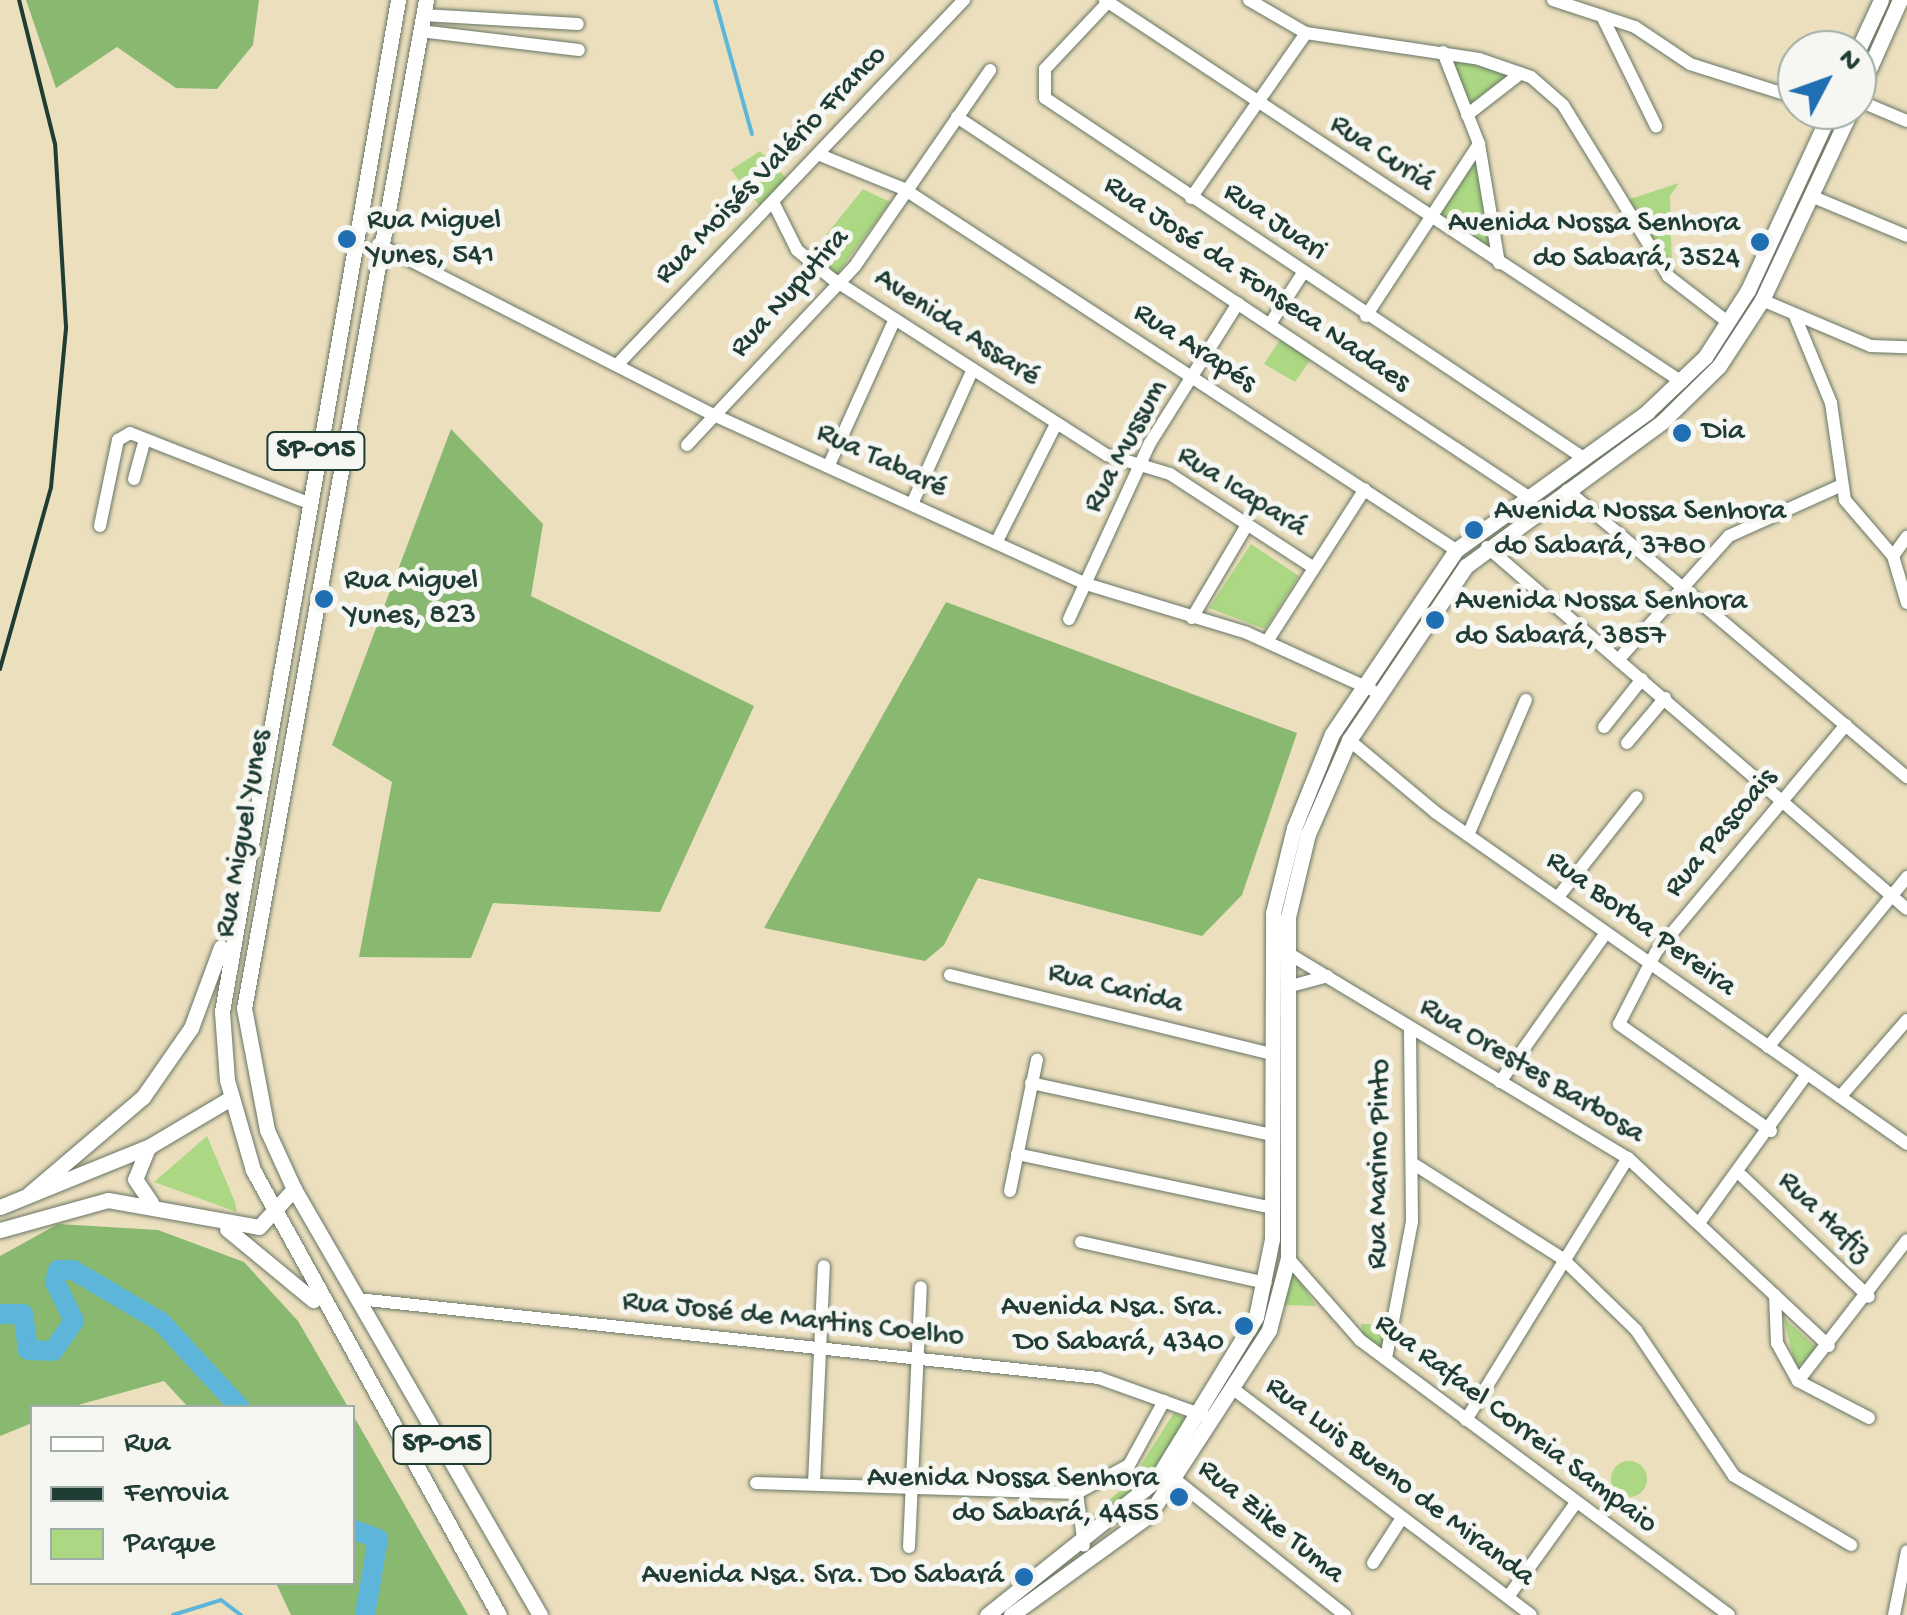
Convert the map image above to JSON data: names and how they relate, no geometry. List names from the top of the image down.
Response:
{
  "streets": {
    "main road": ["SP-015", "Rua Miguel Yunes"],
    "street": [
      "Rua Curiá",
      "Rua Moisés Valério Franco",
      "Rua Juari",
      "Rua José da Fonseca Nadaes",
      "Rua Nuputira",
      "Avenida Assaré",
      "Rua Arapés",
      "Rua Mussum",
      "Rua Tabaré",
      "Rua Icapará",
      "Rua Pascoais",
      "Rua Borba Pereira",
      "Rua Carida",
      "Rua Orestes Barbosa",
      "Rua Marino Pinto",
      "Rua Hafiz",
      "Rua José de Martins Coelho",
      "Rua Rafael Correia Sampaio",
      "Rua Luis Bueno de Miranda",
      "Rua Zike Tuma"
    ]
  },
  "crossings": [
    ["Rua Curiá", "Rua Juari"],
    ["Rua Moisés Valério Franco", "Avenida Assaré"],
    ["Rua Moisés Valério Franco", "Rua Arapés"],
    ["Rua Moisés Valério Franco", "Rua Tabaré"],
    ["Rua José da Fonseca Nadaes", "Rua Nuputira"],
    ["Rua José da Fonseca Nadaes", "Rua Mussum"],
    ["Rua Nuputira", "Avenida Assaré"],
    ["Rua Nuputira", "Rua Arapés"],
    ["Rua Nuputira", "Rua Tabaré"],
    ["Avenida Assaré", "Rua Mussum"],
    ["Avenida Assaré", "Rua Icapará"],
    ["Rua Arapés", "Rua Mussum"],
    ["Rua Mussum", "Rua Tabaré"],
    ["Rua Mussum", "Rua Icapará"],
    ["Rua Tabaré", "Rua Miguel Yunes"],
    ["Rua Miguel Yunes", "Rua José de Martins Coelho"],
    ["Rua Pascoais", "Rua Borba Pereira"],
    ["Rua Orestes Barbosa", "Rua Marino Pinto"],
    ["Rua Marino Pinto", "Rua Rafael Correia Sampaio"]
  ],
  "places": [
    "Rua Miguel Yunes, 541",
    "Avenida Nossa Senhora do Sabará, 3524",
    "Dia",
    "Avenida Nossa Senhora do Sabará, 3780",
    "Rua Miguel Yunes, 823",
    "Avenida Nossa Senhora do Sabará, 3857",
    "Avenida Nsa. Sra. Do Sabará, 4340",
    "Avenida Nossa Senhora do Sabará, 4455",
    "Avenida Nsa. Sra. Do Sabará"
  ],
  "legend": ["Rua", "Ferrovia", "Parque"],
  "north": "top right"
}
